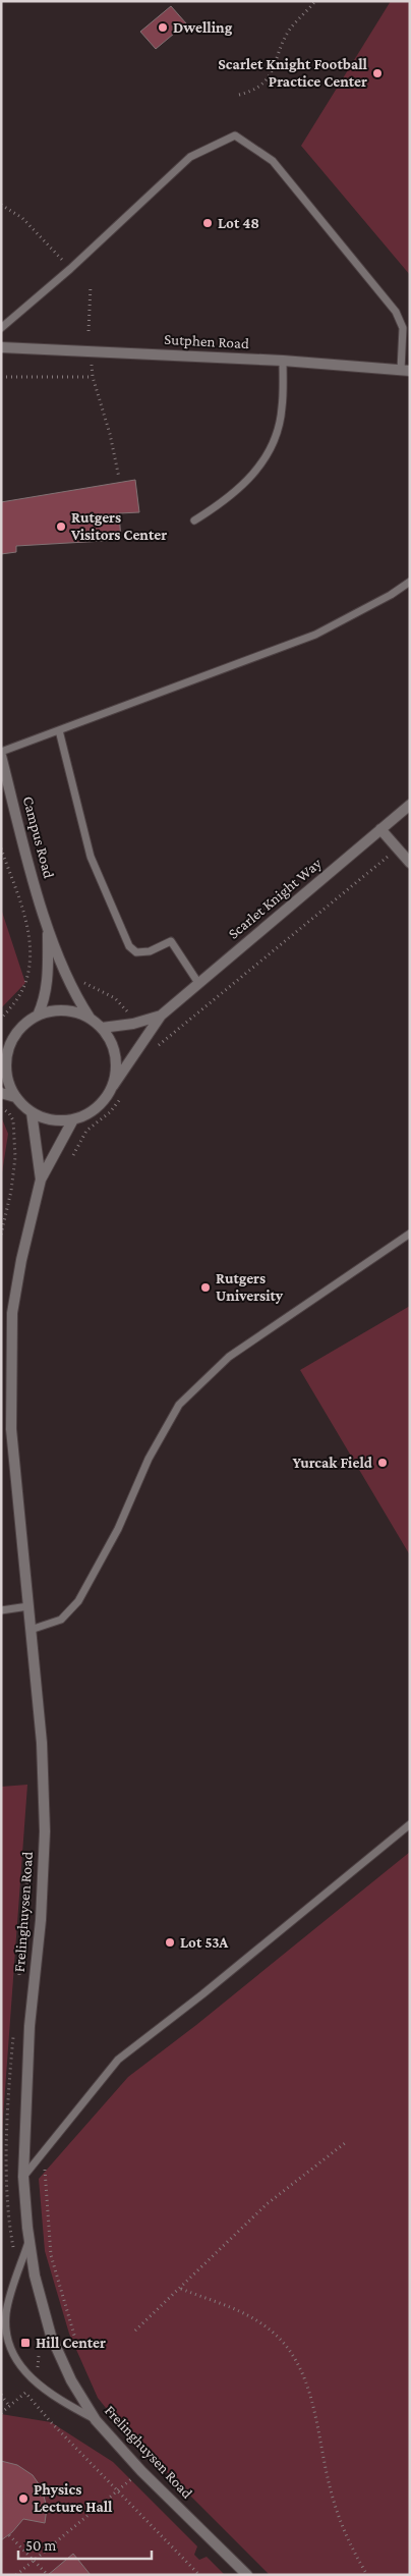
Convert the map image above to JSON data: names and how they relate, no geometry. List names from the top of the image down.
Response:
{
  "streets": {
    "street": [
      "Sutphen Road",
      "Campus Road",
      "Scarlet Knight Way",
      "Frelinghuysen Road"
    ]
  },
  "crossings": [
    ["Campus Road", "Frelinghuysen Road"]
  ],
  "places": {
    "other": [
      "Dwelling",
      "Scarlet Knight Football Practice Center",
      "Lot 48",
      "Rutgers Visitors Center",
      "Rutgers University",
      "Yurcak Field",
      "Lot 53A",
      "Physics Lecture Hall"
    ],
    "transit": ["Hill Center"]
  },
  "scale_bar": "50 m"
}
